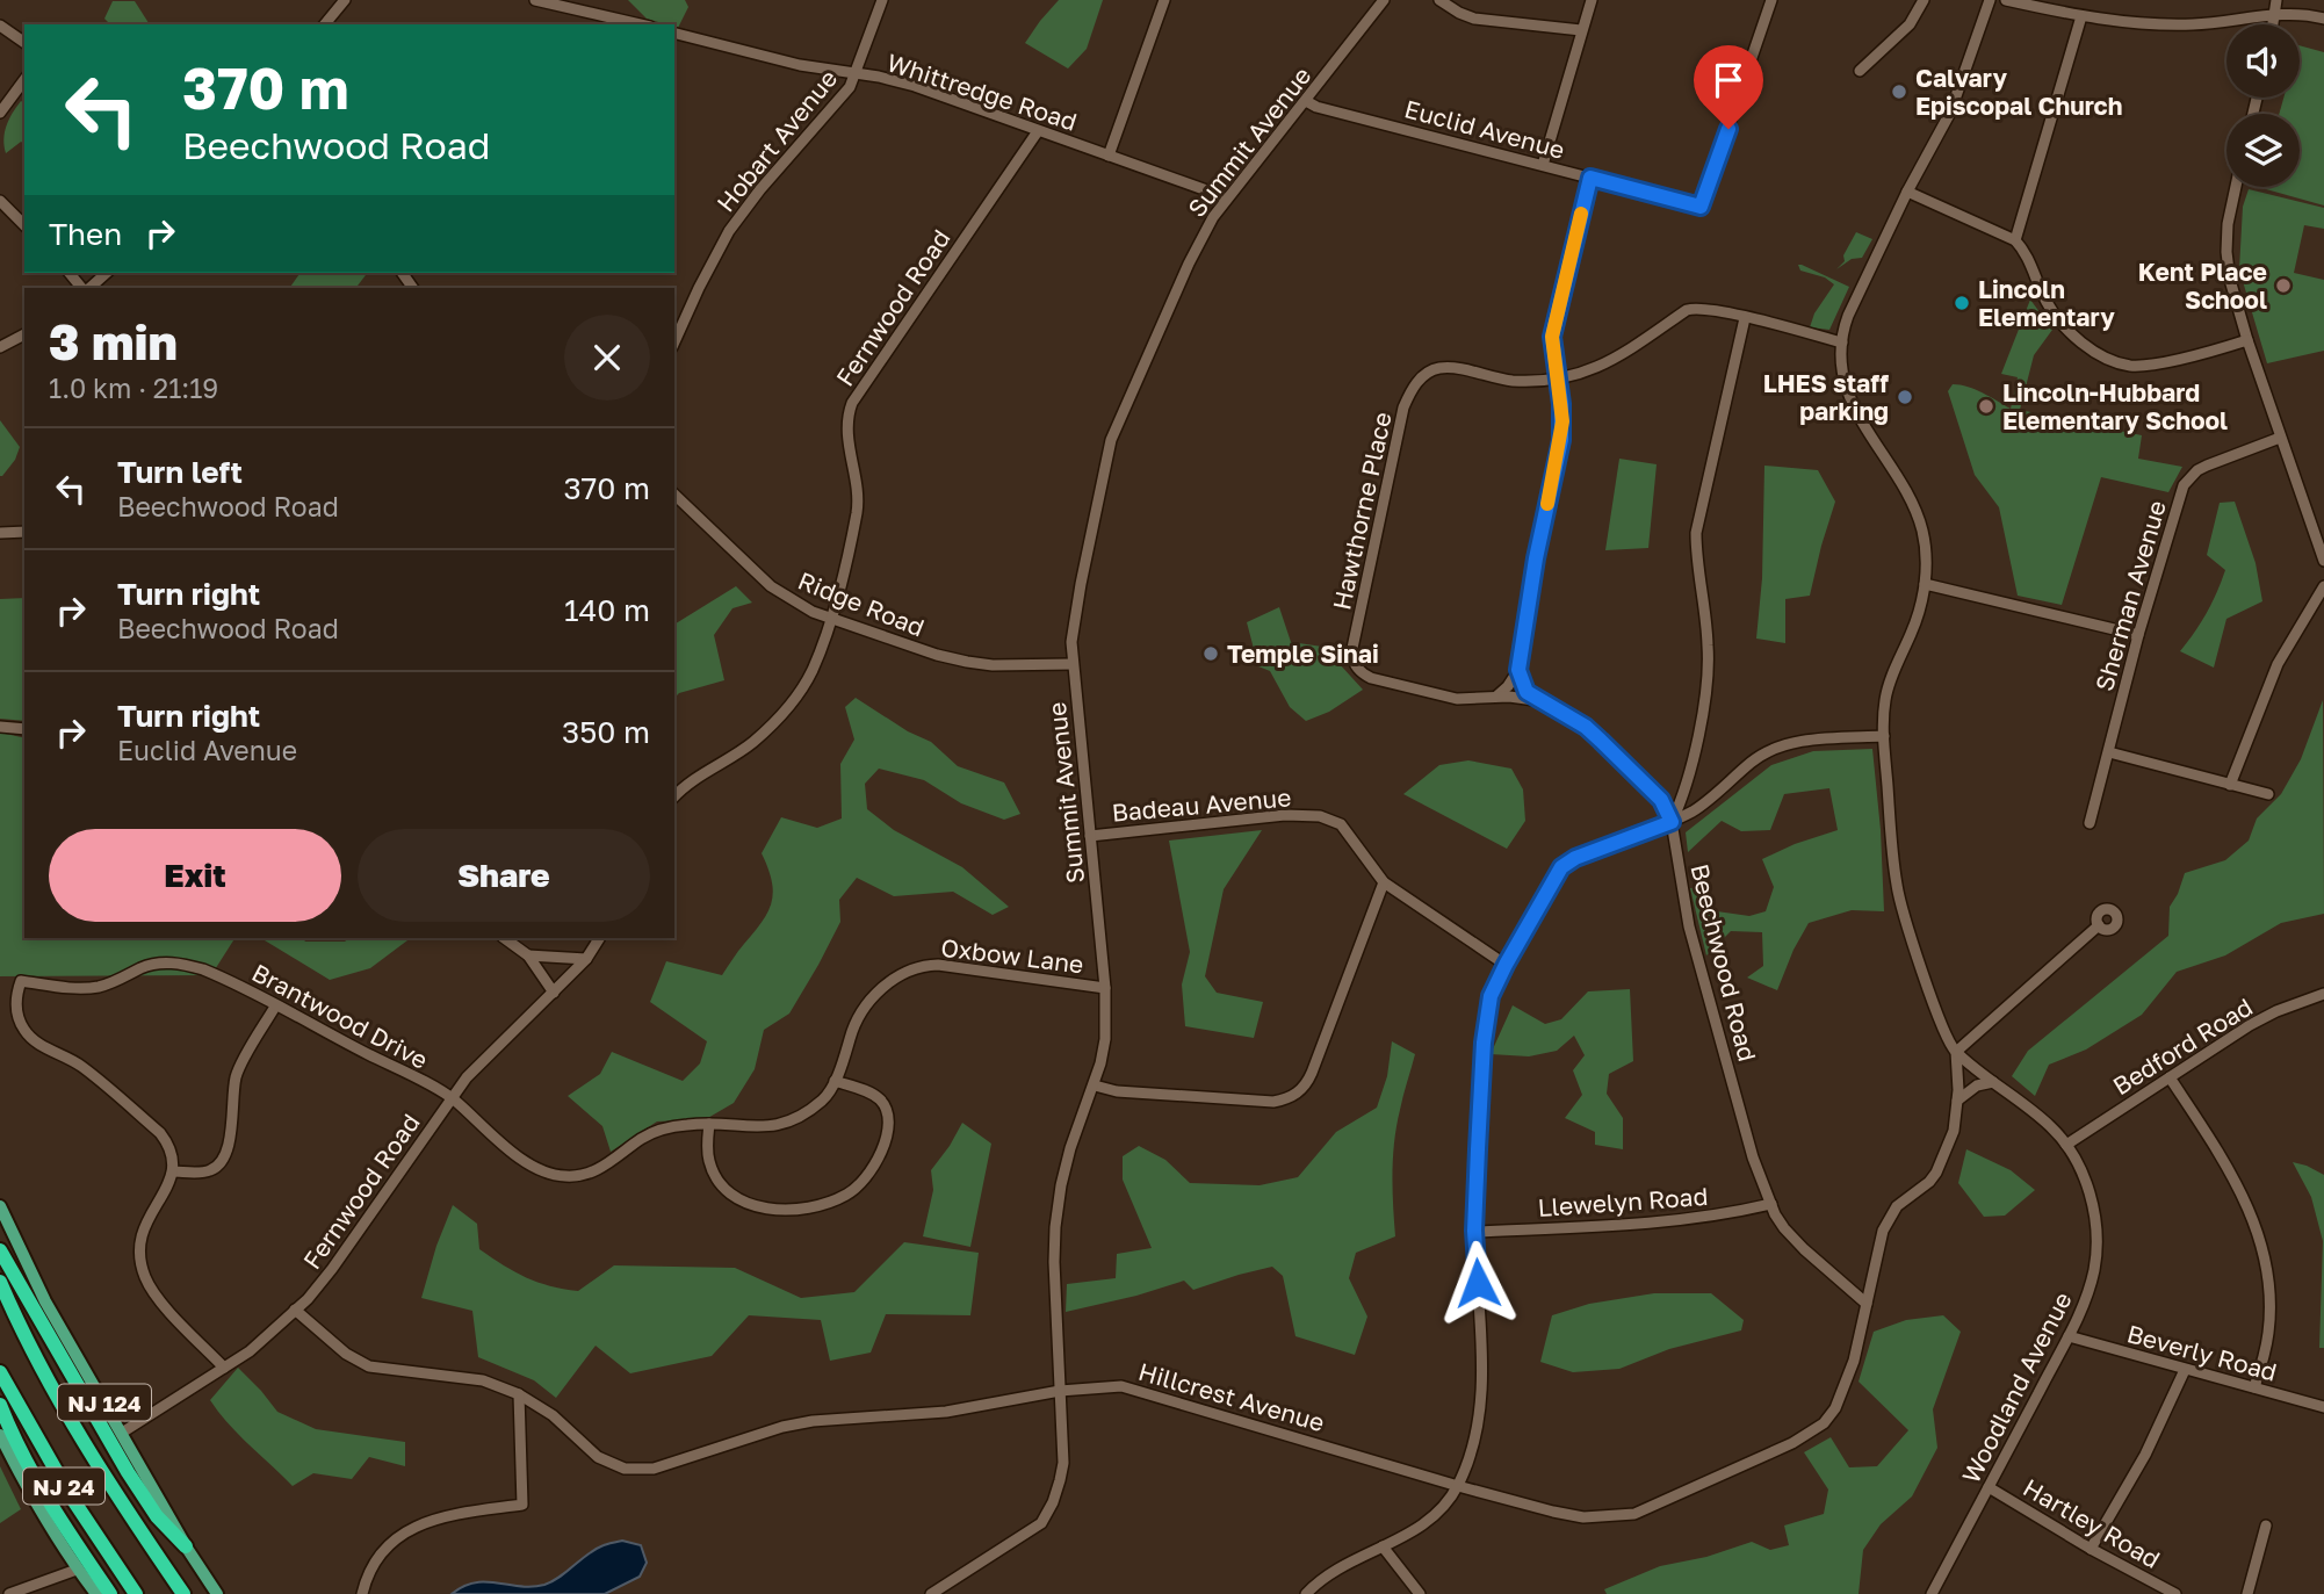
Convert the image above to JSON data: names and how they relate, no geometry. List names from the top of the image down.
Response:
{
  "streets": {
    "highway": ["NJ 24"],
    "main road": ["NJ 124"],
    "street": [
      "Whittredge Road",
      "Euclid Avenue",
      "Hobart Avenue",
      "Summit Avenue",
      "Fernwood Road",
      "Hawthorne Place",
      "Sherman Avenue",
      "Ridge Road",
      "Badeau Avenue",
      "Oxbow Lane",
      "Beechwood Road",
      "Brantwood Drive",
      "Bedford Road",
      "Llewelyn Road",
      "Beverly Road",
      "Woodland Avenue",
      "Hillcrest Avenue",
      "Hartley Road"
    ]
  },
  "crossings": [
    ["Whittredge Road", "Hobart Avenue"],
    ["Whittredge Road", "Summit Avenue"],
    ["Whittredge Road", "Fernwood Road"],
    ["Euclid Avenue", "Summit Avenue"],
    ["Summit Avenue", "Ridge Road"],
    ["Summit Avenue", "Badeau Avenue"],
    ["Summit Avenue", "Oxbow Lane"],
    ["Summit Avenue", "Hillcrest Avenue"],
    ["Fernwood Road", "Ridge Road"],
    ["Fernwood Road", "Oxbow Lane"],
    ["Fernwood Road", "Brantwood Drive"],
    ["Fernwood Road", "Hillcrest Avenue"],
    ["Fernwood Road", "NJ 124"],
    ["Hawthorne Place", "Beechwood Road"],
    ["Hawthorne Place", "Woodland Avenue"],
    ["Oxbow Lane", "Brantwood Drive"],
    ["Beechwood Road", "Llewelyn Road"],
    ["Beechwood Road", "Hillcrest Avenue"],
    ["Bedford Road", "Woodland Avenue"],
    ["Beverly Road", "Woodland Avenue"],
    ["Woodland Avenue", "Hillcrest Avenue"],
    ["Woodland Avenue", "Hartley Road"]
  ],
  "places": [
    "Calvary Episcopal Church",
    "Kent Place School",
    "Lincoln Elementary",
    "LHES staff parking",
    "Lincoln-Hubbard Elementary School",
    "Temple Sinai"
  ],
  "page": {
    "turn": ["370 m", "Beechwood Road"],
    "then": "Then",
    "heading": ["3 min", "1.0 km · 21:19"],
    "list": [
      {
        "name": "Turn left",
        "note": "Beechwood Road",
        "value": "370 m"
      },
      {
        "name": "Turn right",
        "note": "Beechwood Road",
        "value": "140 m"
      },
      {
        "name": "Turn right",
        "note": "Euclid Avenue",
        "value": "350 m"
      }
    ],
    "buttons": ["Exit", "Share"]
  }
}
